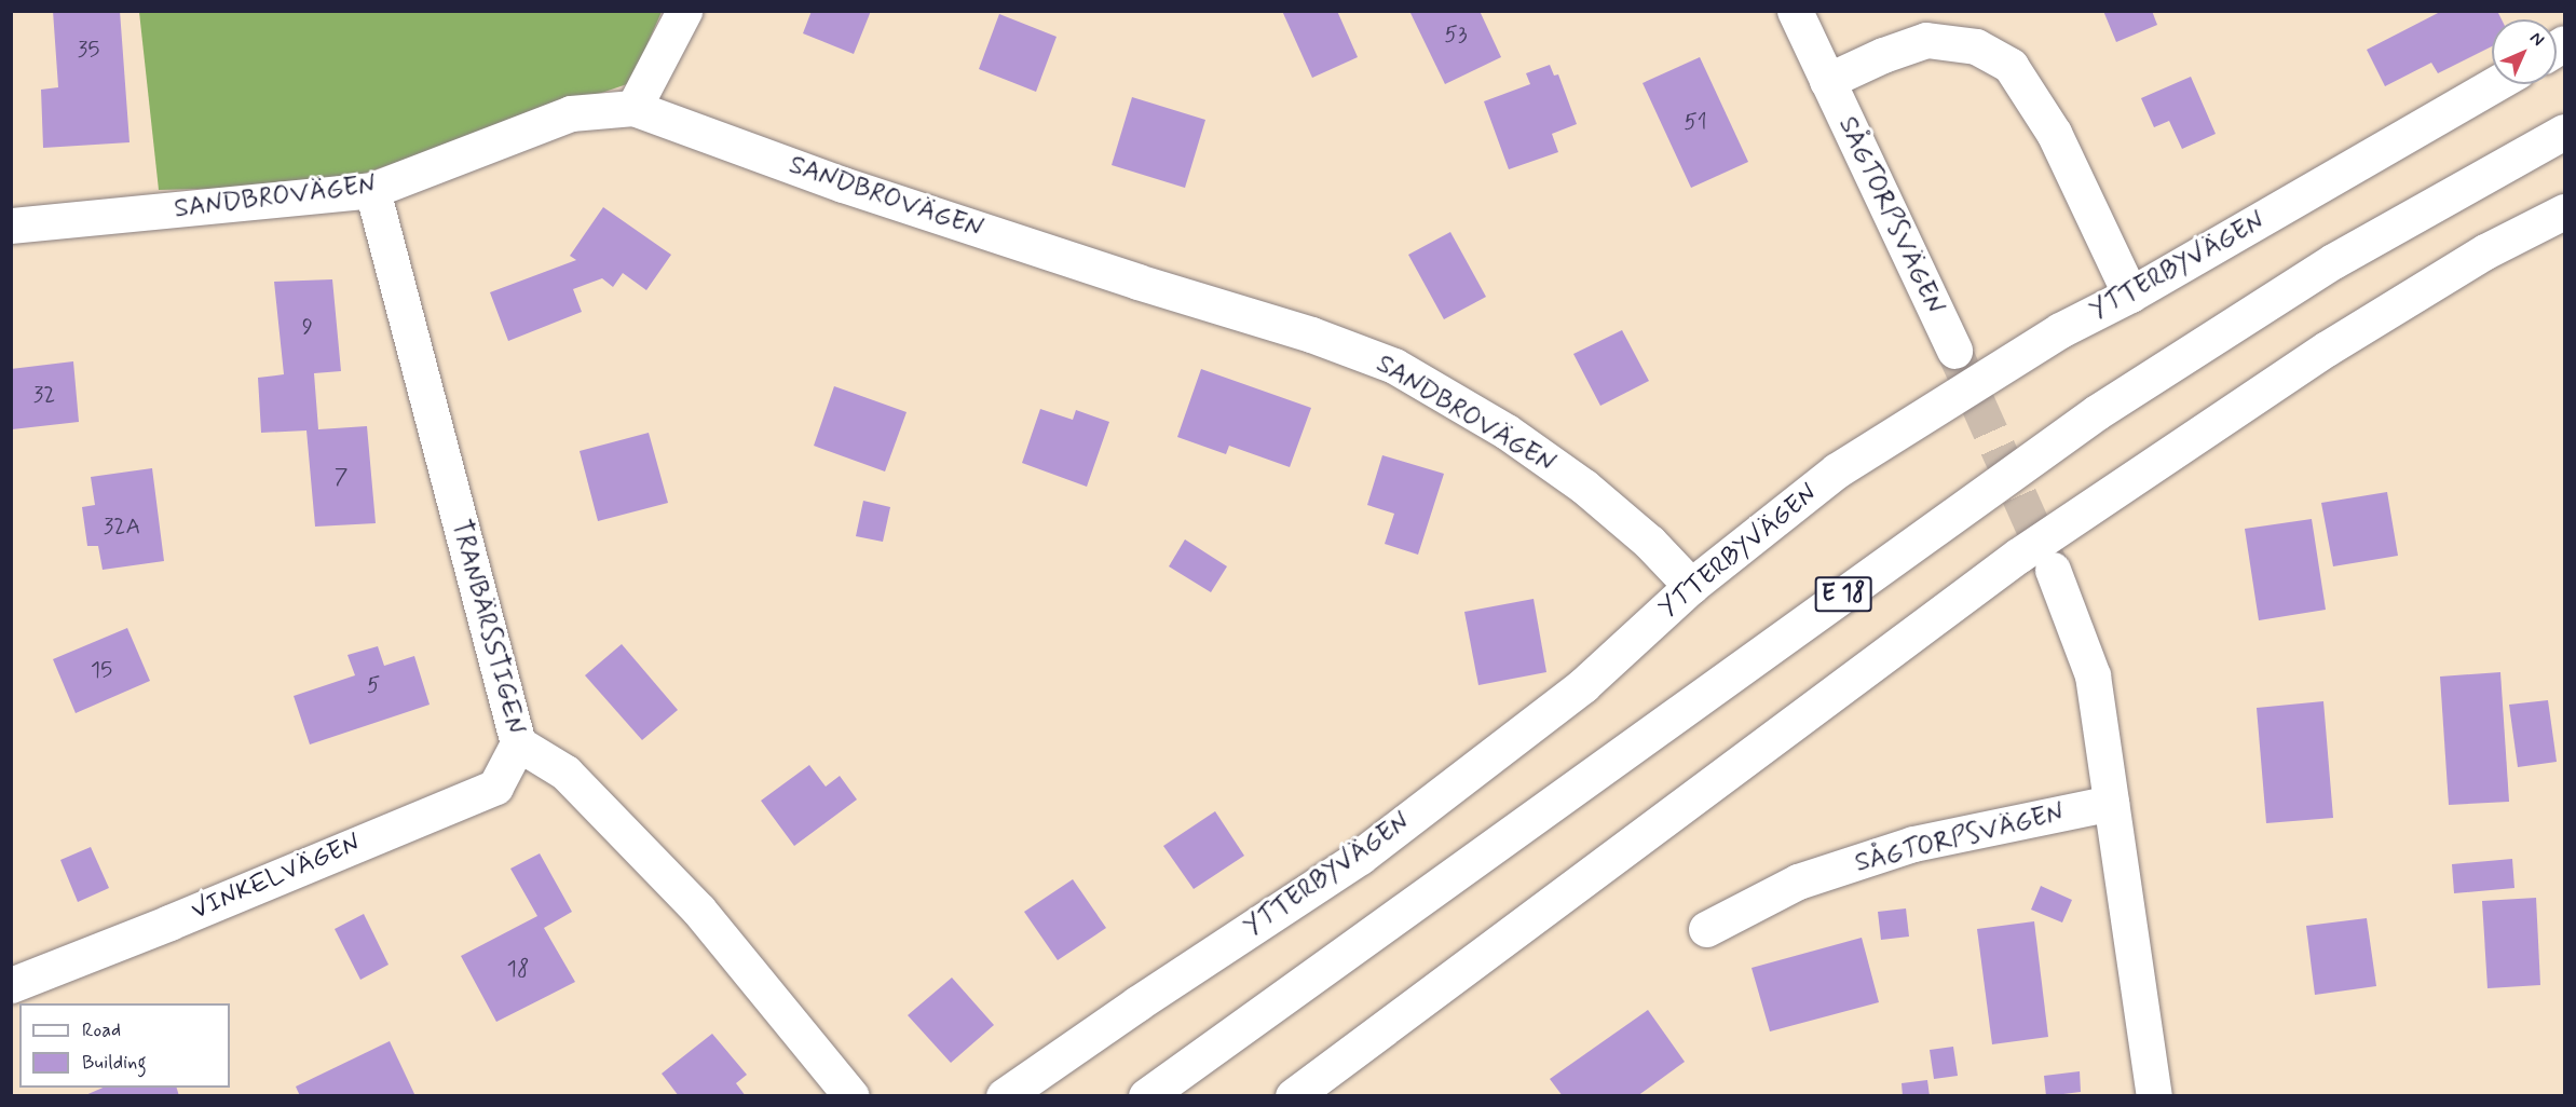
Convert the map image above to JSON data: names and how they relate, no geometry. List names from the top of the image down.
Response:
{
  "streets": {
    "main road": [
      "SANDBROVÄGEN",
      "SÅGTORPSVÄGEN",
      "YTTERBYVÄGEN",
      "E 18",
      "TRANBÄRSSTIGEN",
      "VINKELVÄGEN"
    ]
  },
  "crossings": [
    ["SANDBROVÄGEN", "YTTERBYVÄGEN"],
    ["SANDBROVÄGEN", "TRANBÄRSSTIGEN"],
    ["TRANBÄRSSTIGEN", "VINKELVÄGEN"]
  ],
  "house_numbers": [
    "53",
    "35",
    "51",
    "9",
    "32",
    "7",
    "32A",
    "15",
    "5",
    "18"
  ],
  "legend": ["Road", "Building"],
  "north": "top right"
}
